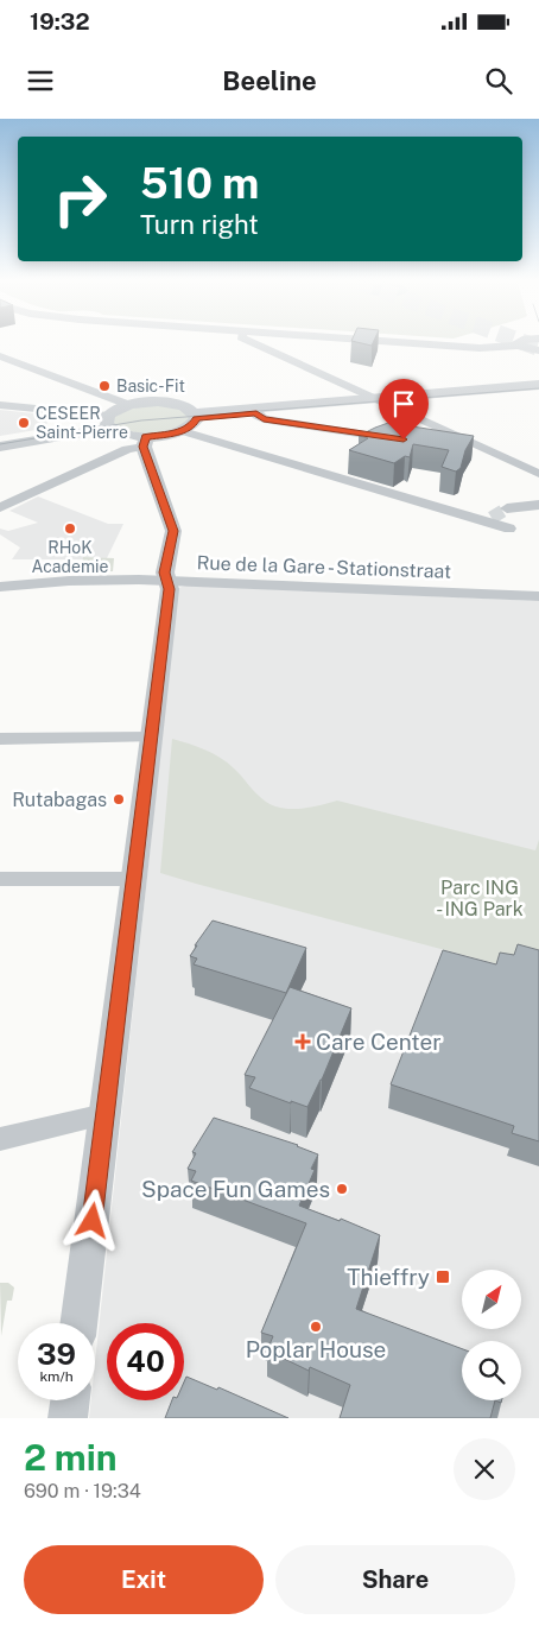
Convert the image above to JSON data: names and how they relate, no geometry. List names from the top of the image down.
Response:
{
  "streets": {
    "street": ["Rue de la Gare - Stationstraat"]
  },
  "parks": ["Parc ING - ING Park"],
  "places": {
    "other": [
      "Basic-Fit",
      "CESEER Saint-Pierre",
      "RHoK Academie",
      "Rutabagas",
      "Space Fun Games",
      "Poplar House"
    ],
    "health": ["Care Center"],
    "transit": ["Thieffry"]
  },
  "north": "top right",
  "page": {
    "status": "19:32",
    "header": "Beeline",
    "turn": ["510 m", "Turn right"],
    "speed": "39 km/h",
    "limit": "40",
    "heading": ["2 min", "690 m · 19:34"],
    "buttons": ["Exit", "Share"]
  }
}
